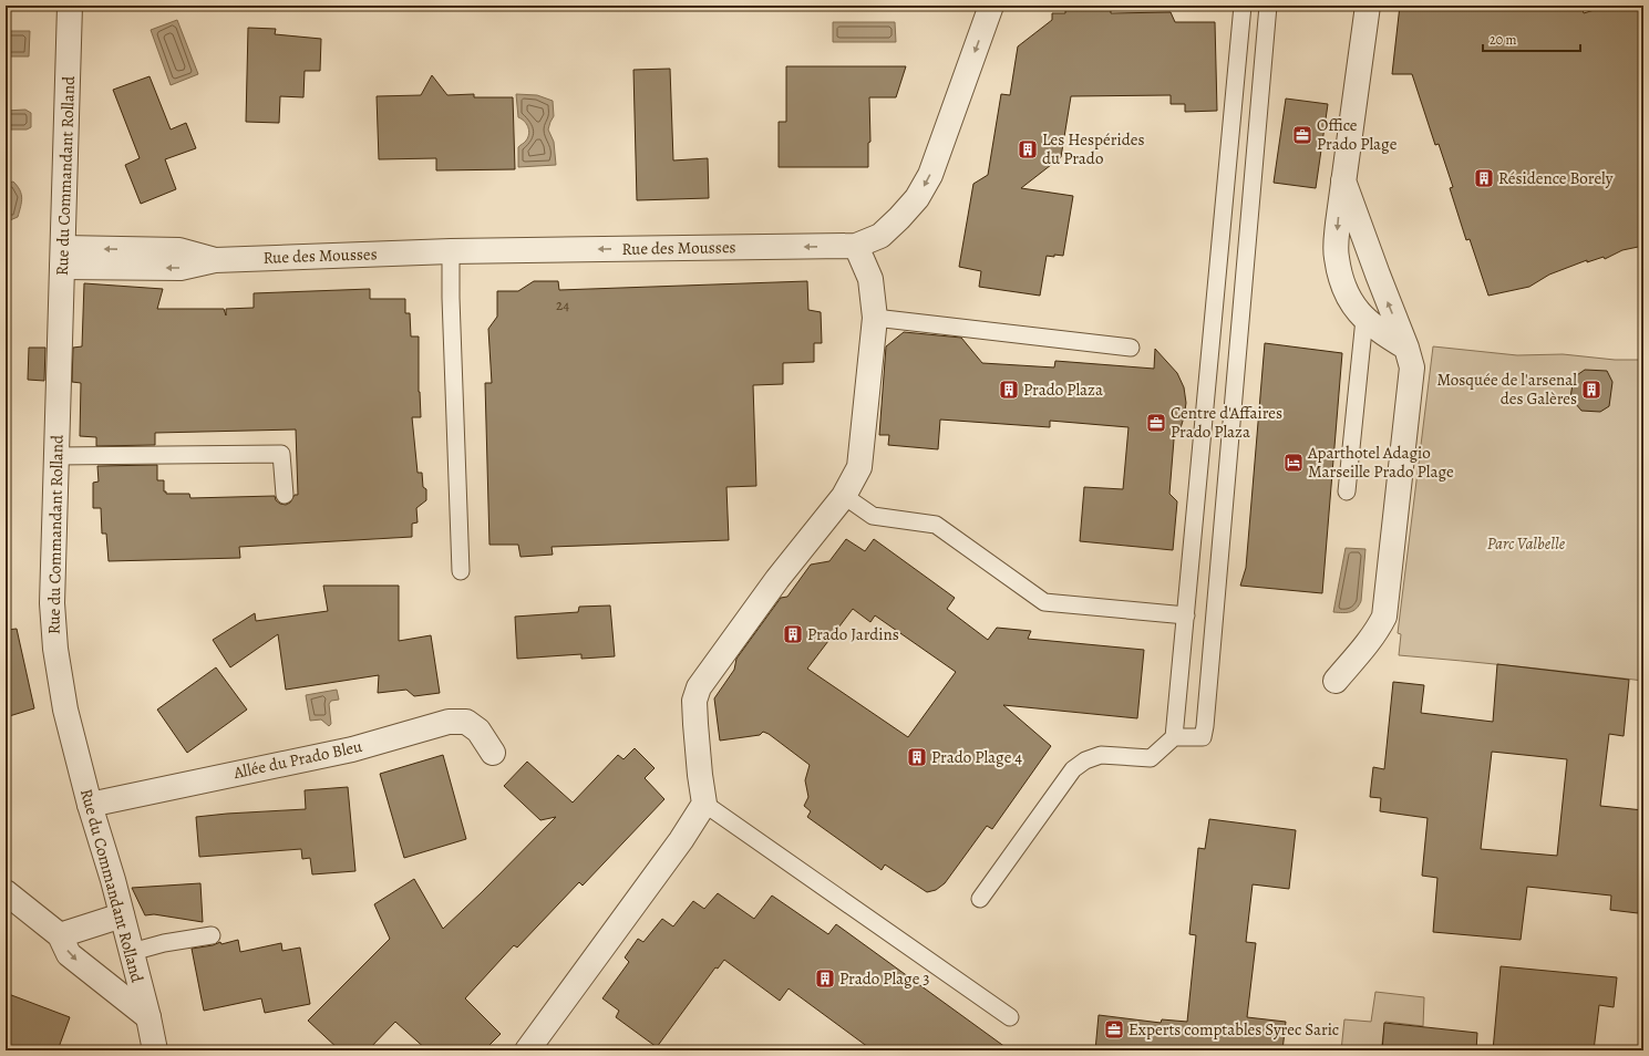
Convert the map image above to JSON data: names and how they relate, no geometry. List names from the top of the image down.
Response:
{
  "streets": {
    "street": ["Rue du Commandant Rolland", "Rue des Mousses", "Allée du Prado Bleu"]
  },
  "crossings": [
    ["Rue du Commandant Rolland", "Rue des Mousses"],
    ["Rue du Commandant Rolland", "Allée du Prado Bleu"]
  ],
  "one_way": ["Rue des Mousses"],
  "parks": ["Parc Valbelle"],
  "places": {
    "office": ["Office Prado Plage", "Centre d'Affaires Prado Plaza", "Experts comptables Syrec Saric"],
    "building": [
      "Les Hespérides du Prado",
      "Résidence Borely",
      "Prado Plaza",
      "Mosquée de l'arsenal des Galères",
      "Prado Jardins",
      "Prado Plage 4",
      "Prado Plage 3"
    ],
    "hotel": ["Aparthotel Adagio Marseille Prado Plage"]
  },
  "house_numbers": ["24"],
  "scale_bar": "20 m"
}
